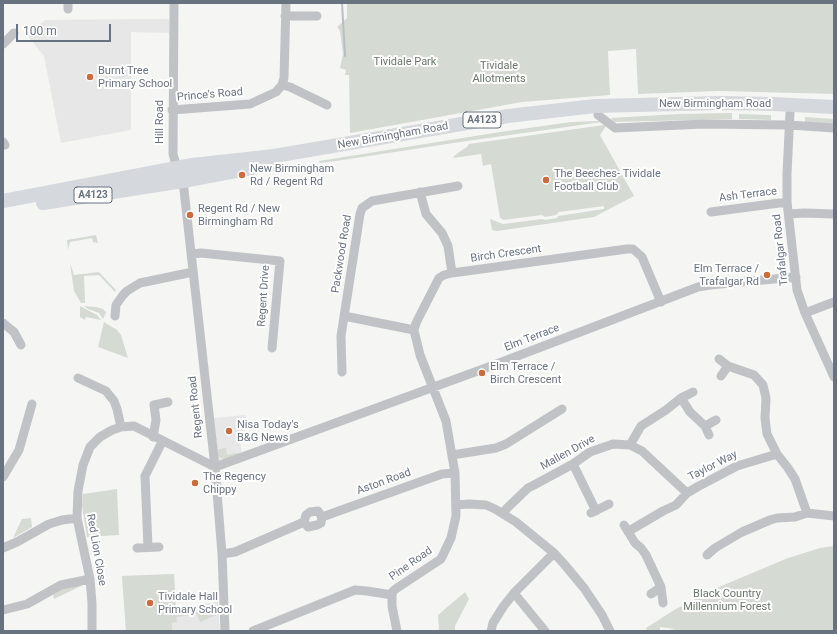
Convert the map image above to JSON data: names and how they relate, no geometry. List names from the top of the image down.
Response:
{
  "streets": {
    "highway": ["New Birmingham Road", "A4123"],
    "street": [
      "Prince's Road",
      "Hill Road",
      "Ash Terrace",
      "Trafalgar Road",
      "Packwood Road",
      "Birch Crescent",
      "Regent Drive",
      "Elm Terrace",
      "Regent Road",
      "Mallen Drive",
      "Taylor Way",
      "Aston Road",
      "Red Lion Close",
      "Pine Road"
    ]
  },
  "crossings": [
    ["Prince's Road", "Hill Road"],
    ["New Birmingham Road", "Hill Road"],
    ["New Birmingham Road", "Trafalgar Road"],
    ["New Birmingham Road", "Regent Road"],
    ["Ash Terrace", "Trafalgar Road"],
    ["Trafalgar Road", "Elm Terrace"],
    ["Birch Crescent", "Elm Terrace"],
    ["Regent Drive", "Regent Road"],
    ["Elm Terrace", "Regent Road"],
    ["Elm Terrace", "Pine Road"],
    ["Regent Road", "Aston Road"],
    ["Aston Road", "Pine Road"]
  ],
  "parks": ["Tividale Park", "Tividale Allotments", "Black Country Millennium Forest"],
  "places": [
    "Burnt Tree Primary School",
    "New Birmingham Rd / Regent Rd",
    "The Beeches- Tividale Football Club",
    "Regent Rd / New Birmingham Rd",
    "Elm Terrace / Trafalgar Rd",
    "Elm Terrace / Birch Crescent",
    "Nisa Today's B&G News",
    "The Regency Chippy",
    "Tividale Hall Primary School"
  ],
  "scale_bar": "100 m"
}
